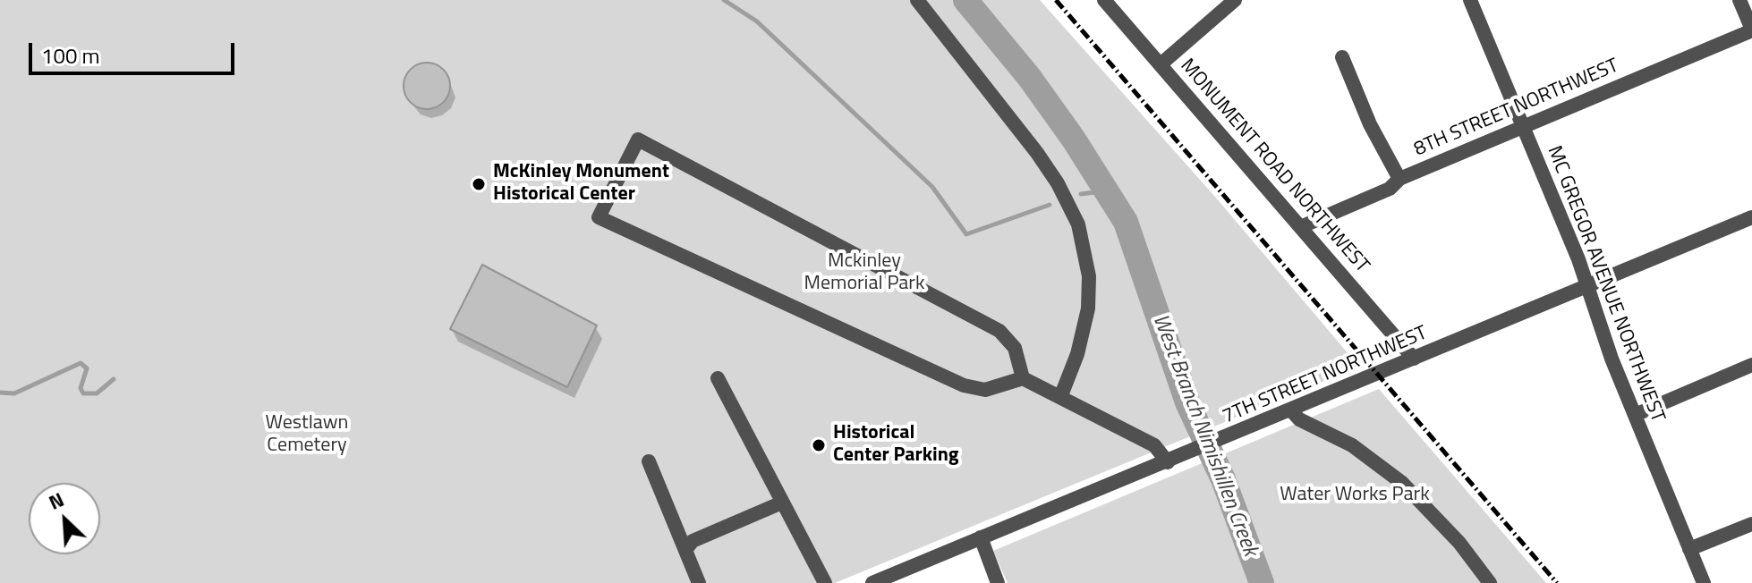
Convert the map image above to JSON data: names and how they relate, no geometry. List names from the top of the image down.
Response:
{
  "streets": {
    "street": [
      "8TH STREET NORTHWEST",
      "MONUMENT ROAD NORTHWEST",
      "MC GREGOR AVENUE NORTHWEST",
      "7TH STREET NORTHWEST"
    ]
  },
  "crossings": [
    ["8TH STREET NORTHWEST", "MONUMENT ROAD NORTHWEST"],
    ["8TH STREET NORTHWEST", "MC GREGOR AVENUE NORTHWEST"],
    ["MONUMENT ROAD NORTHWEST", "7TH STREET NORTHWEST"],
    ["MC GREGOR AVENUE NORTHWEST", "7TH STREET NORTHWEST"]
  ],
  "water": ["West Branch Nimishillen Creek"],
  "parks": ["Mckinley Memorial Park", "Westlawn Cemetery", "Water Works Park"],
  "places": ["McKinley Monument Historical Center", "Historical Center Parking"],
  "scale_bar": "100 m",
  "north": "top left"
}
